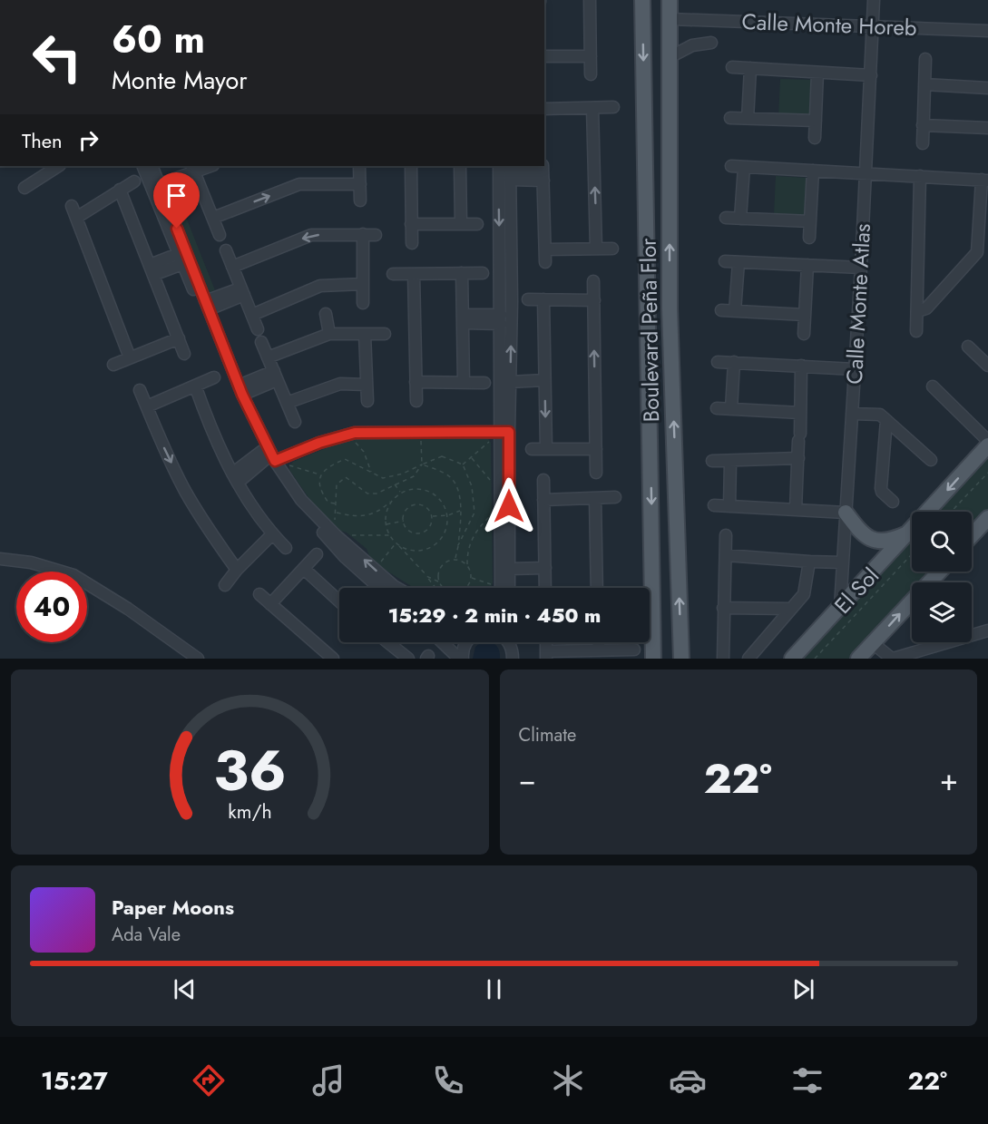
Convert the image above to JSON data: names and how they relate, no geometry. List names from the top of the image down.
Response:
{
  "streets": {
    "main road": ["Boulevard Peña Flor"],
    "street": ["Calle Monte Horeb", "Calle Monte Atlas"],
    "path": ["El Sol"]
  },
  "crossings": [
    ["Calle Monte Horeb", "Calle Monte Atlas"],
    ["Calle Monte Horeb", "Boulevard Peña Flor"]
  ],
  "page": {
    "turn": ["60 m", "Monte Mayor"],
    "then": "Then",
    "limit": "40",
    "trip": "15:29 · 2 min · 450 m",
    "tile": "Climate",
    "heat": ["−", "22°", "+"],
    "song": ["Paper Moons", "Ada Vale"],
    "tabs": ["15:27", "22°"],
    "gauge": ["36", "km/h"]
  }
}
